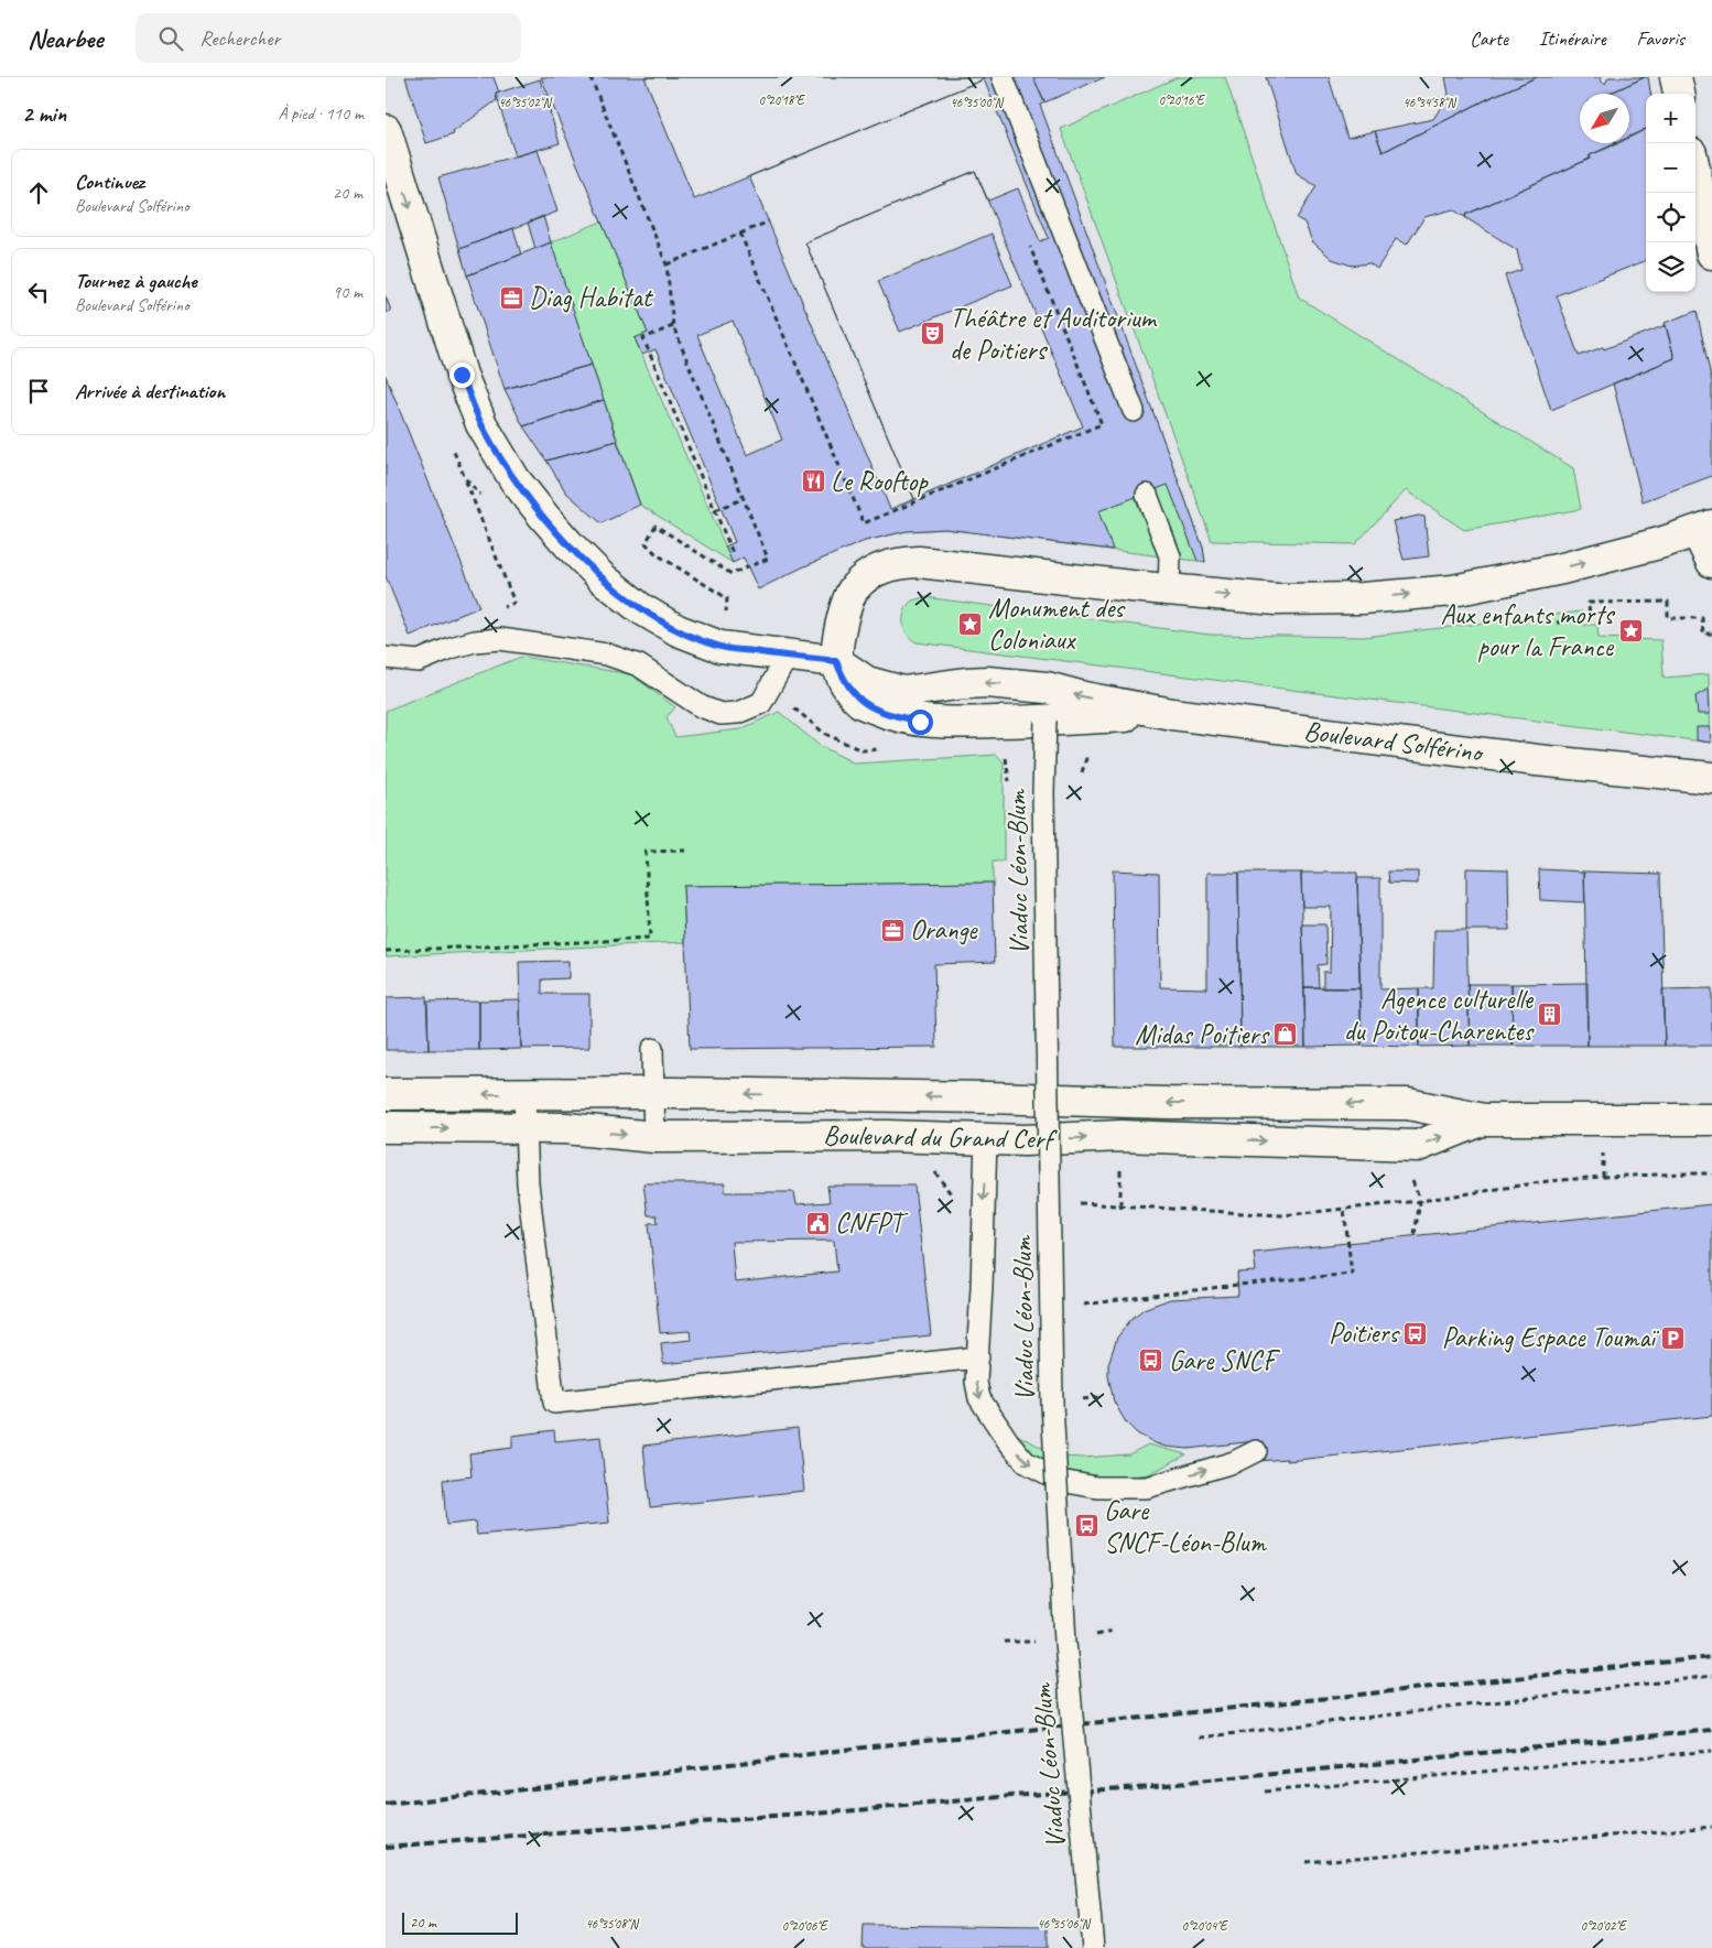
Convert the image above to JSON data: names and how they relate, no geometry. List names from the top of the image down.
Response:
{
  "streets": {
    "street": ["Boulevard Solférino", "Boulevard du Grand Cerf"],
    "lane": ["Viaduc Léon-Blum"]
  },
  "crossings": [
    ["Boulevard Solférino", "Viaduc Léon-Blum"]
  ],
  "places": {
    "office": ["Diag Habitat", "Orange"],
    "theatre": ["Théâtre et Auditorium de Poitiers"],
    "restaurant": ["Le Rooftop"],
    "place": ["Monument des Coloniaux", "Aux enfants morts pour la France"],
    "building": ["Agence culturelle du Poitou-Charentes"],
    "shop": ["Midas Poitiers"],
    "public building": ["CNFPT"],
    "bus stop": ["Poitiers", "Gare SNCF", "Gare SNCF-Léon-Blum"],
    "parking": ["Parking Espace Toumaï"]
  },
  "scale_bar": "20 m",
  "north": "bottom left",
  "page": {
    "header": "Nearbee",
    "search": "Rechercher",
    "nav": ["Carte", "Itinéraire", "Favoris"],
    "heading": ["2 min", "À pied · 110 m"],
    "map_buttons": ["+", "−"],
    "list": [
      ["Continuez", "Boulevard Solférino", "20 m"],
      ["Tournez à gauche", "Boulevard Solférino", "90 m"],
      "Arrivée à destination"
    ],
    "scale": "20 m"
  },
  "coordinates": [
    "0°20'18\"E",
    "0°20'16\"E",
    "46°35'02\"N",
    "46°35'00\"N",
    "46°34'58\"N",
    "46°35'08\"N",
    "46°35'06\"N",
    "0°20'06\"E",
    "0°20'04\"E",
    "0°20'02\"E"
  ]
}
